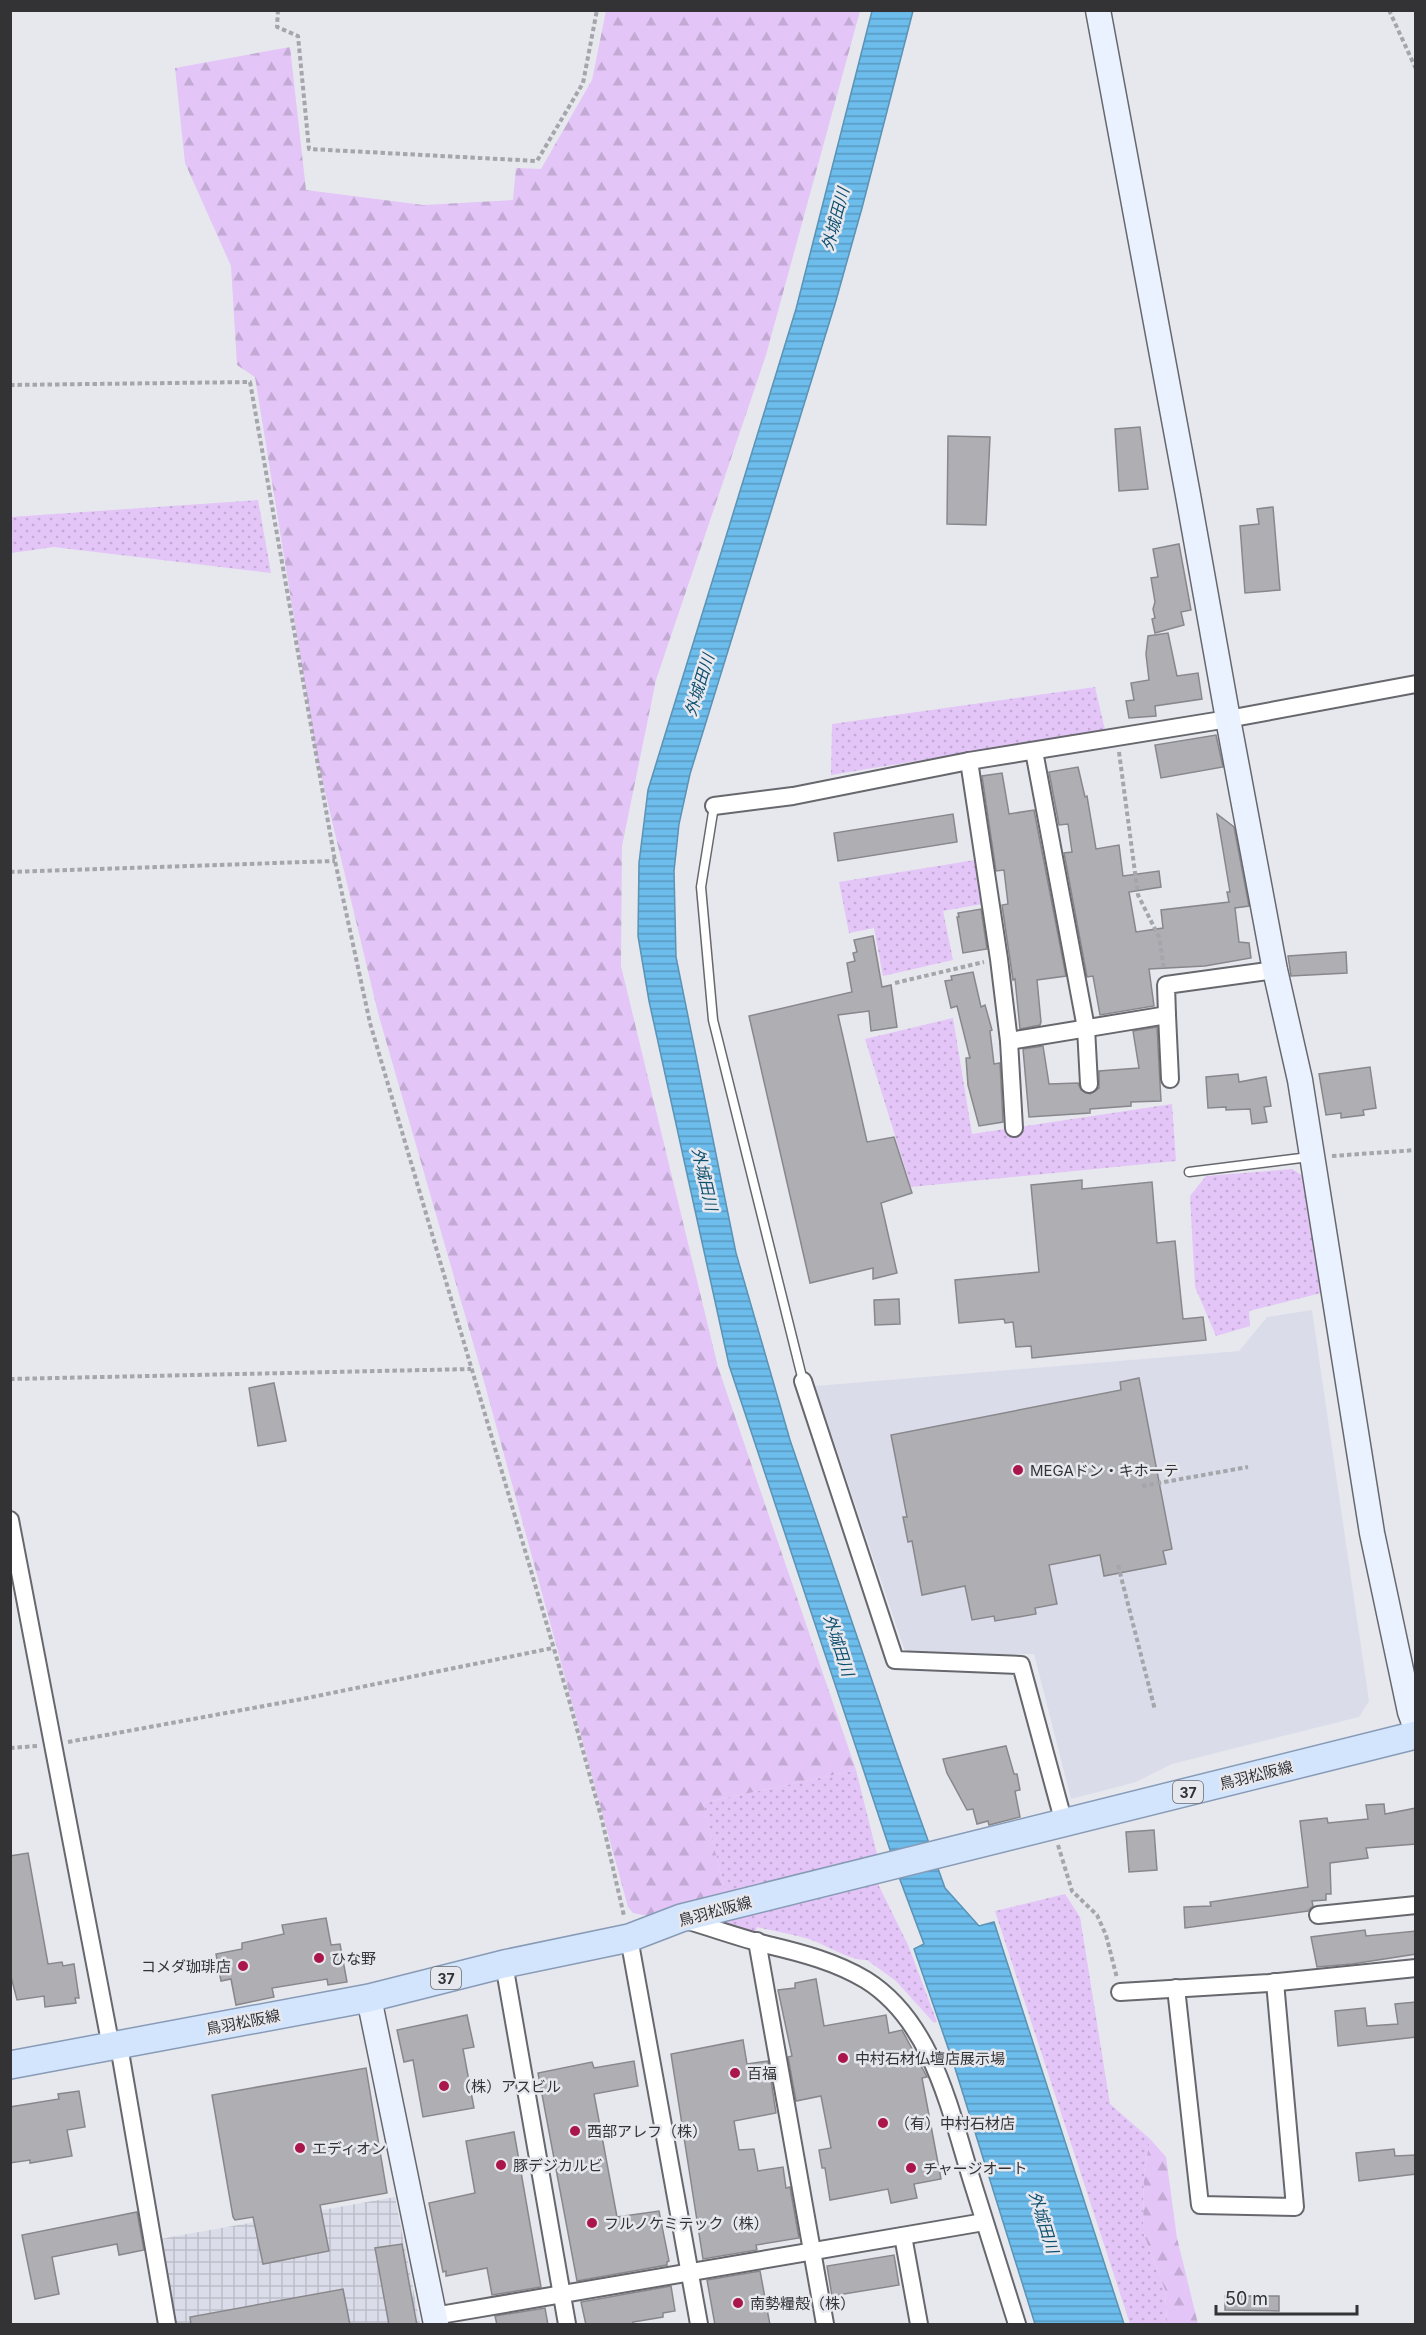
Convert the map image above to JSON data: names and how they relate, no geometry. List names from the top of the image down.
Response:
{
  "streets": {
    "main road": ["鳥羽松阪線", "37"]
  },
  "water": ["外城田川"],
  "places": [
    "MEGAドン・キホーテ",
    "ひな野",
    "コメダ珈琲店",
    "中村石材仏壇店展示場",
    "百福",
    "（株）アスビル",
    "（有）中村石材店",
    "西部アレフ（株）",
    "エディオン",
    "豚デジカルビ",
    "チャージオート",
    "フルノケミテック（株）",
    "南勢糧殻（株）"
  ],
  "scale_bar": "50 m"
}
